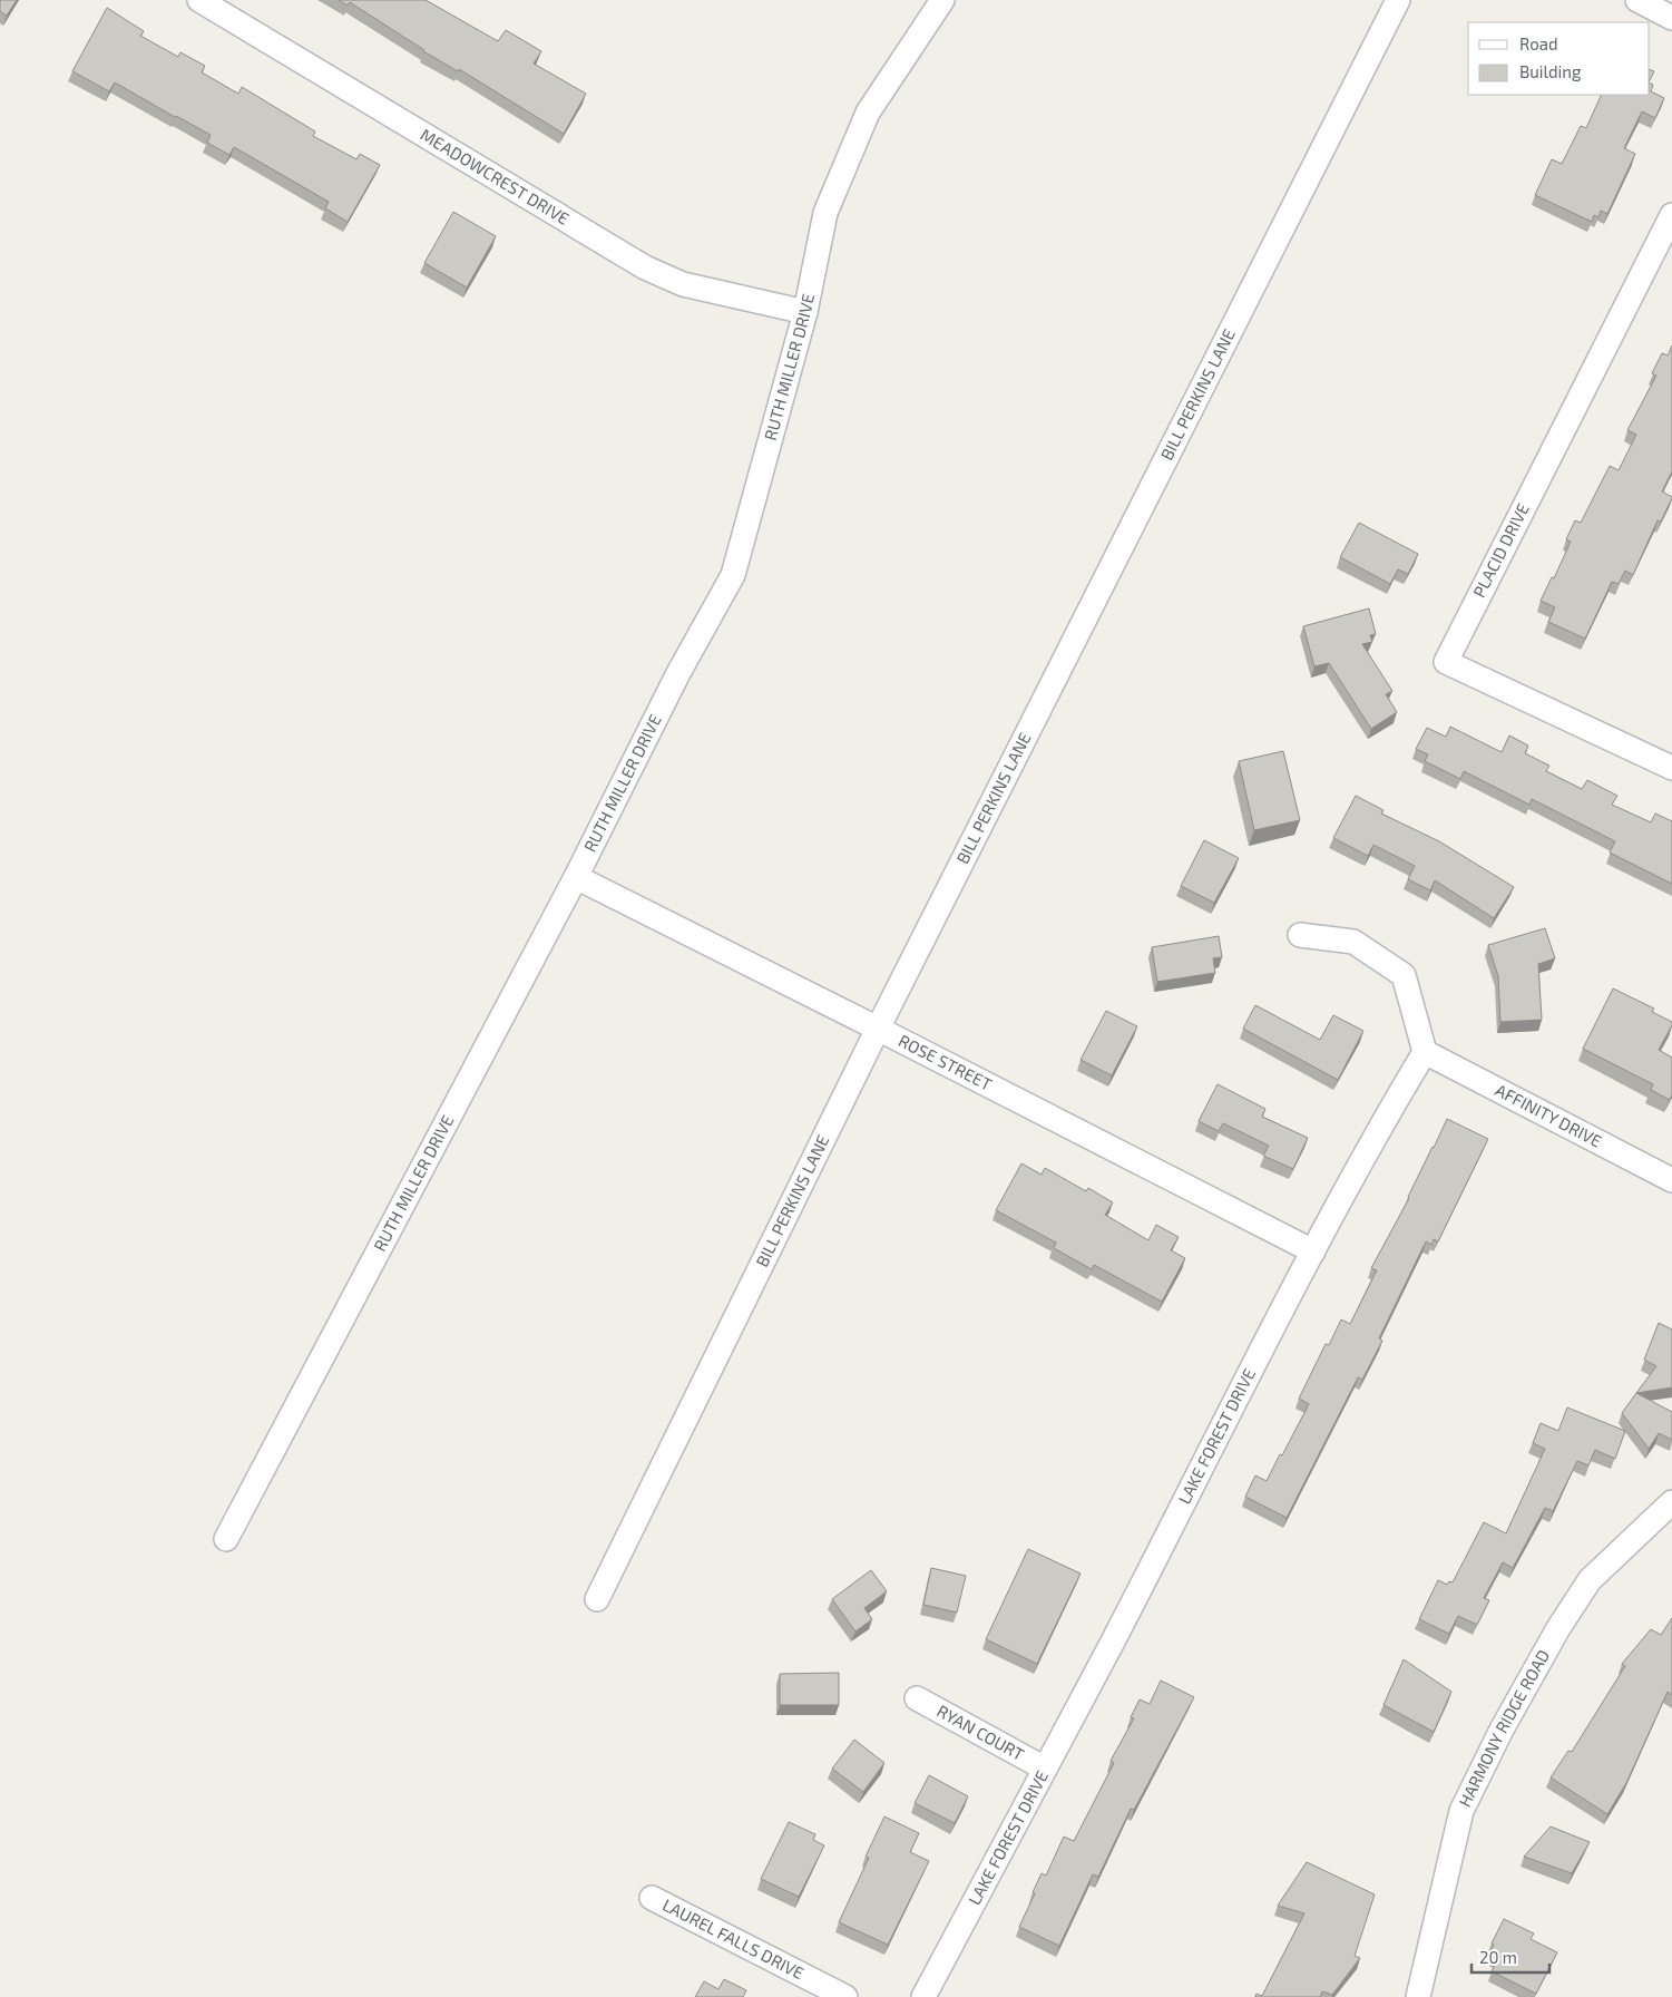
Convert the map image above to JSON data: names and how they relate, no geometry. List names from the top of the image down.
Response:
{
  "streets": {
    "street": [
      "MEADOWCREST DRIVE",
      "RUTH MILLER DRIVE",
      "BILL PERKINS LANE",
      "PLACID DRIVE",
      "ROSE STREET",
      "AFFINITY DRIVE",
      "LAKE FOREST DRIVE",
      "HARMONY RIDGE ROAD",
      "RYAN COURT",
      "LAUREL FALLS DRIVE"
    ]
  },
  "crossings": [
    ["MEADOWCREST DRIVE", "RUTH MILLER DRIVE"],
    ["RUTH MILLER DRIVE", "ROSE STREET"],
    ["BILL PERKINS LANE", "ROSE STREET"],
    ["ROSE STREET", "LAKE FOREST DRIVE"],
    ["AFFINITY DRIVE", "LAKE FOREST DRIVE"],
    ["LAKE FOREST DRIVE", "RYAN COURT"]
  ],
  "legend": ["Road", "Building"],
  "scale_bar": "20 m"
}
